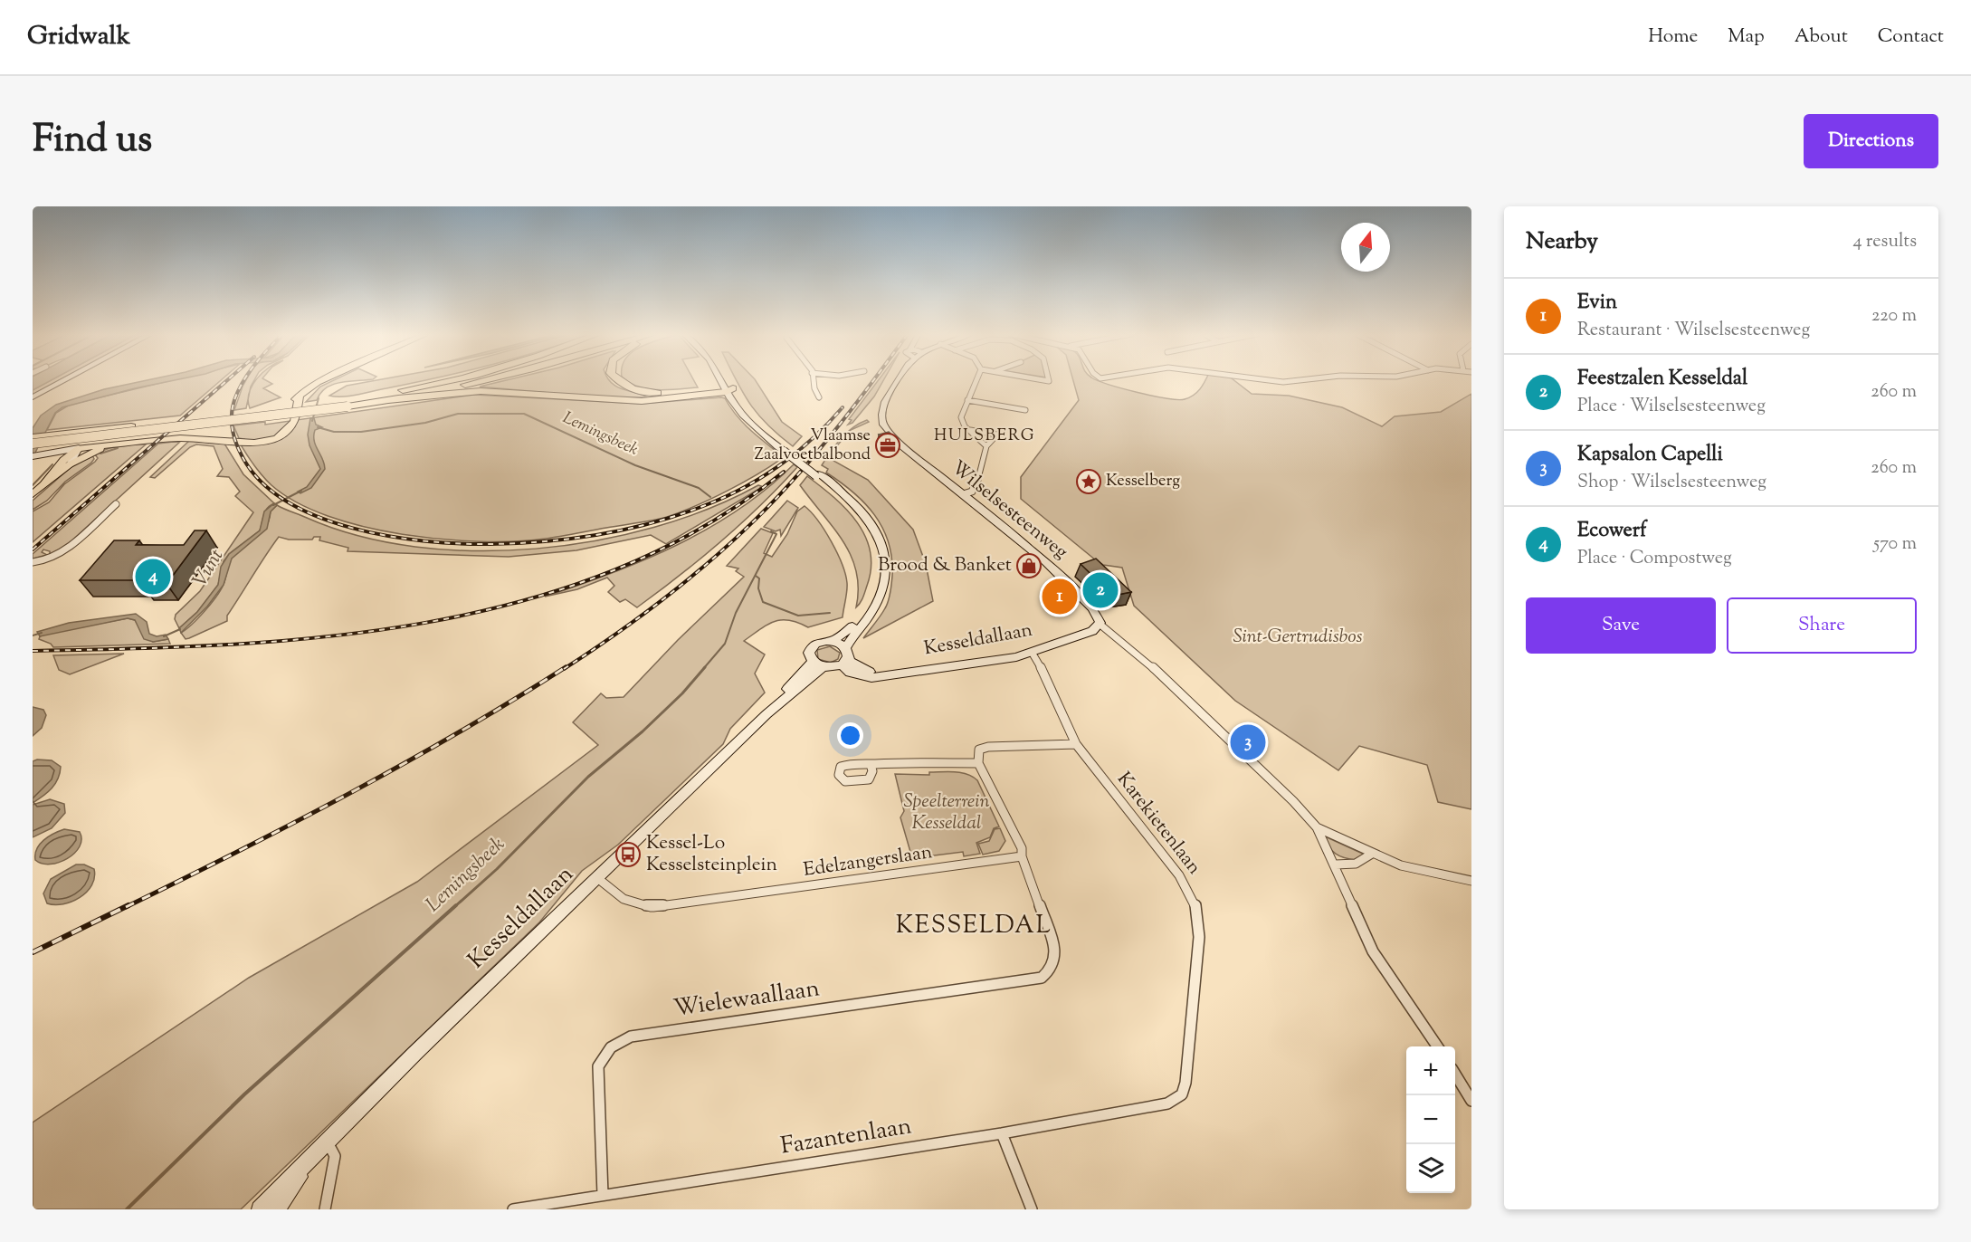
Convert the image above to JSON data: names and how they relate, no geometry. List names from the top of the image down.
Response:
{
  "streets": {
    "street": [
      "Wilselsesteenweg",
      "Kesseldallaan",
      "Karekietenlaan",
      "Edelzangerslaan",
      "Wielewaallaan",
      "Fazantenlaan"
    ]
  },
  "crossings": [
    ["Wilselsesteenweg", "Kesseldallaan"],
    ["Kesseldallaan", "Karekietenlaan"],
    ["Kesseldallaan", "Edelzangerslaan"],
    ["Karekietenlaan", "Fazantenlaan"],
    ["Edelzangerslaan", "Wielewaallaan"],
    ["Wielewaallaan", "Fazantenlaan"]
  ],
  "districts": ["HULSBERG", "KESSELDAL"],
  "water": ["Lemingsbeek", "Vunt"],
  "parks": ["Sint-Gertrudisbos", "Speelterrein Kesseldal"],
  "places": {
    "office": ["Vlaamse Zaalvoetbalbond"],
    "place": ["Kesselberg"],
    "shop": ["Brood & Banket"],
    "bus stop": ["Kessel-Lo Kesselsteinplein"]
  },
  "north": "top",
  "page": {
    "header": "Gridwalk",
    "nav": [
      "Home",
      "Map",
      "About",
      "Contact"
    ],
    "title": "Find us",
    "buttons": [
      "Directions",
      ["Save", "Share"]
    ],
    "heading": ["Nearby", "4 results"],
    "list": [
      {
        "mark": "1",
        "name": "Evin",
        "note": "Restaurant · Wilselsesteenweg",
        "value": "220 m"
      },
      {
        "mark": "2",
        "name": "Feestzalen Kesseldal",
        "note": "Place · Wilselsesteenweg",
        "value": "260 m"
      },
      {
        "mark": "3",
        "name": "Kapsalon Capelli",
        "note": "Shop · Wilselsesteenweg",
        "value": "260 m"
      },
      {
        "mark": "4",
        "name": "Ecowerf",
        "note": "Place · Compostweg",
        "value": "570 m"
      }
    ],
    "pins": [
      "4",
      "2",
      "1",
      "3"
    ],
    "map_buttons": ["+", "−"]
  }
}
